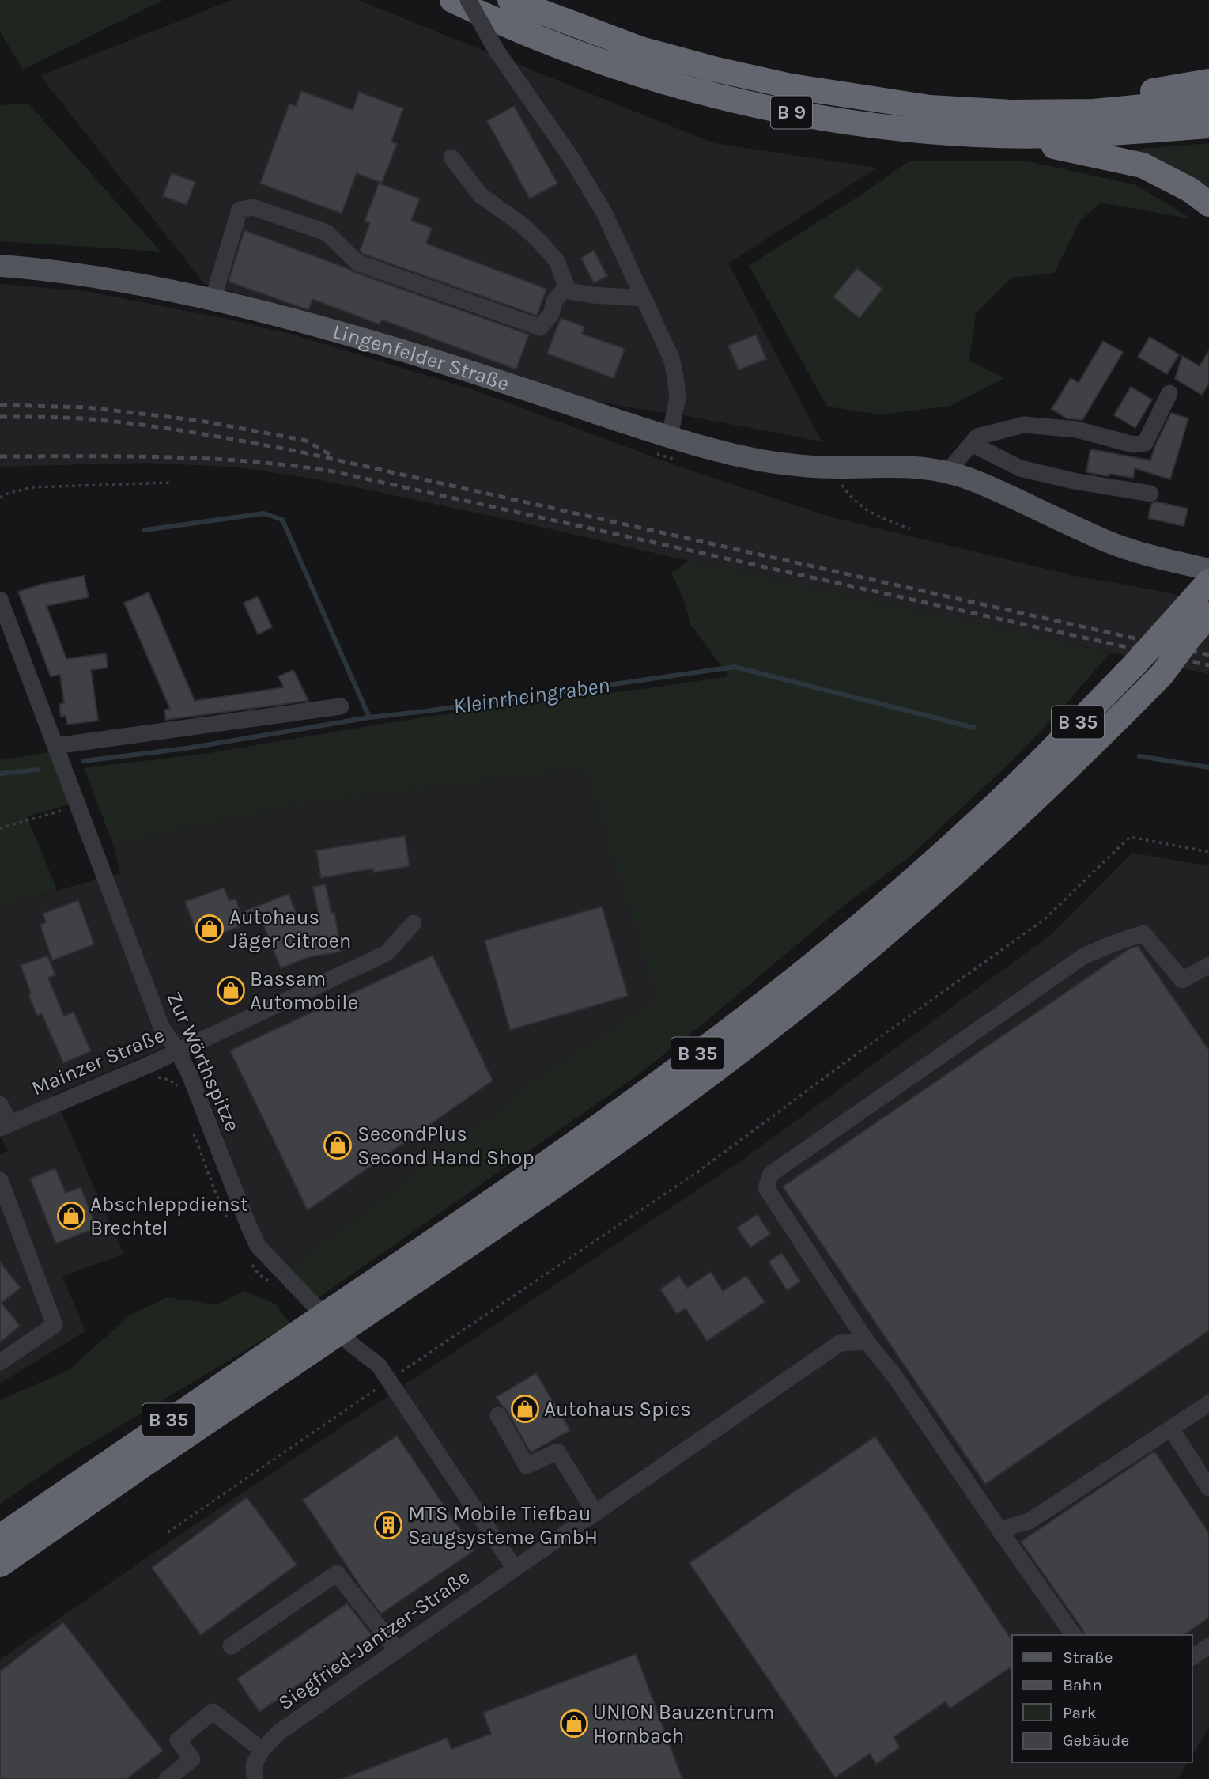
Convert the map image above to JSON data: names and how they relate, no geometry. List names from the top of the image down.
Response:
{
  "streets": {
    "highway": ["B 9", "B 35"],
    "main road": ["Lingenfelder Straße"],
    "street": ["Mainzer Straße", "Zur Wörthspitze", "Siegfried-Jantzer-Straße"]
  },
  "crossings": [
    ["Mainzer Straße", "Zur Wörthspitze"],
    ["Zur Wörthspitze", "Siegfried-Jantzer-Straße"]
  ],
  "water": ["Kleinrheingraben"],
  "places": {
    "shop": [
      "Autohaus Jäger Citroen",
      "Bassam Automobile",
      "SecondPlus Second Hand Shop",
      "Abschleppdienst Brechtel",
      "Autohaus Spies",
      "UNION Bauzentrum Hornbach"
    ],
    "building": ["MTS Mobile Tiefbau Saugsysteme GmbH"]
  },
  "legend": [
    "Straße",
    "Bahn",
    "Park",
    "Gebäude"
  ]
}
